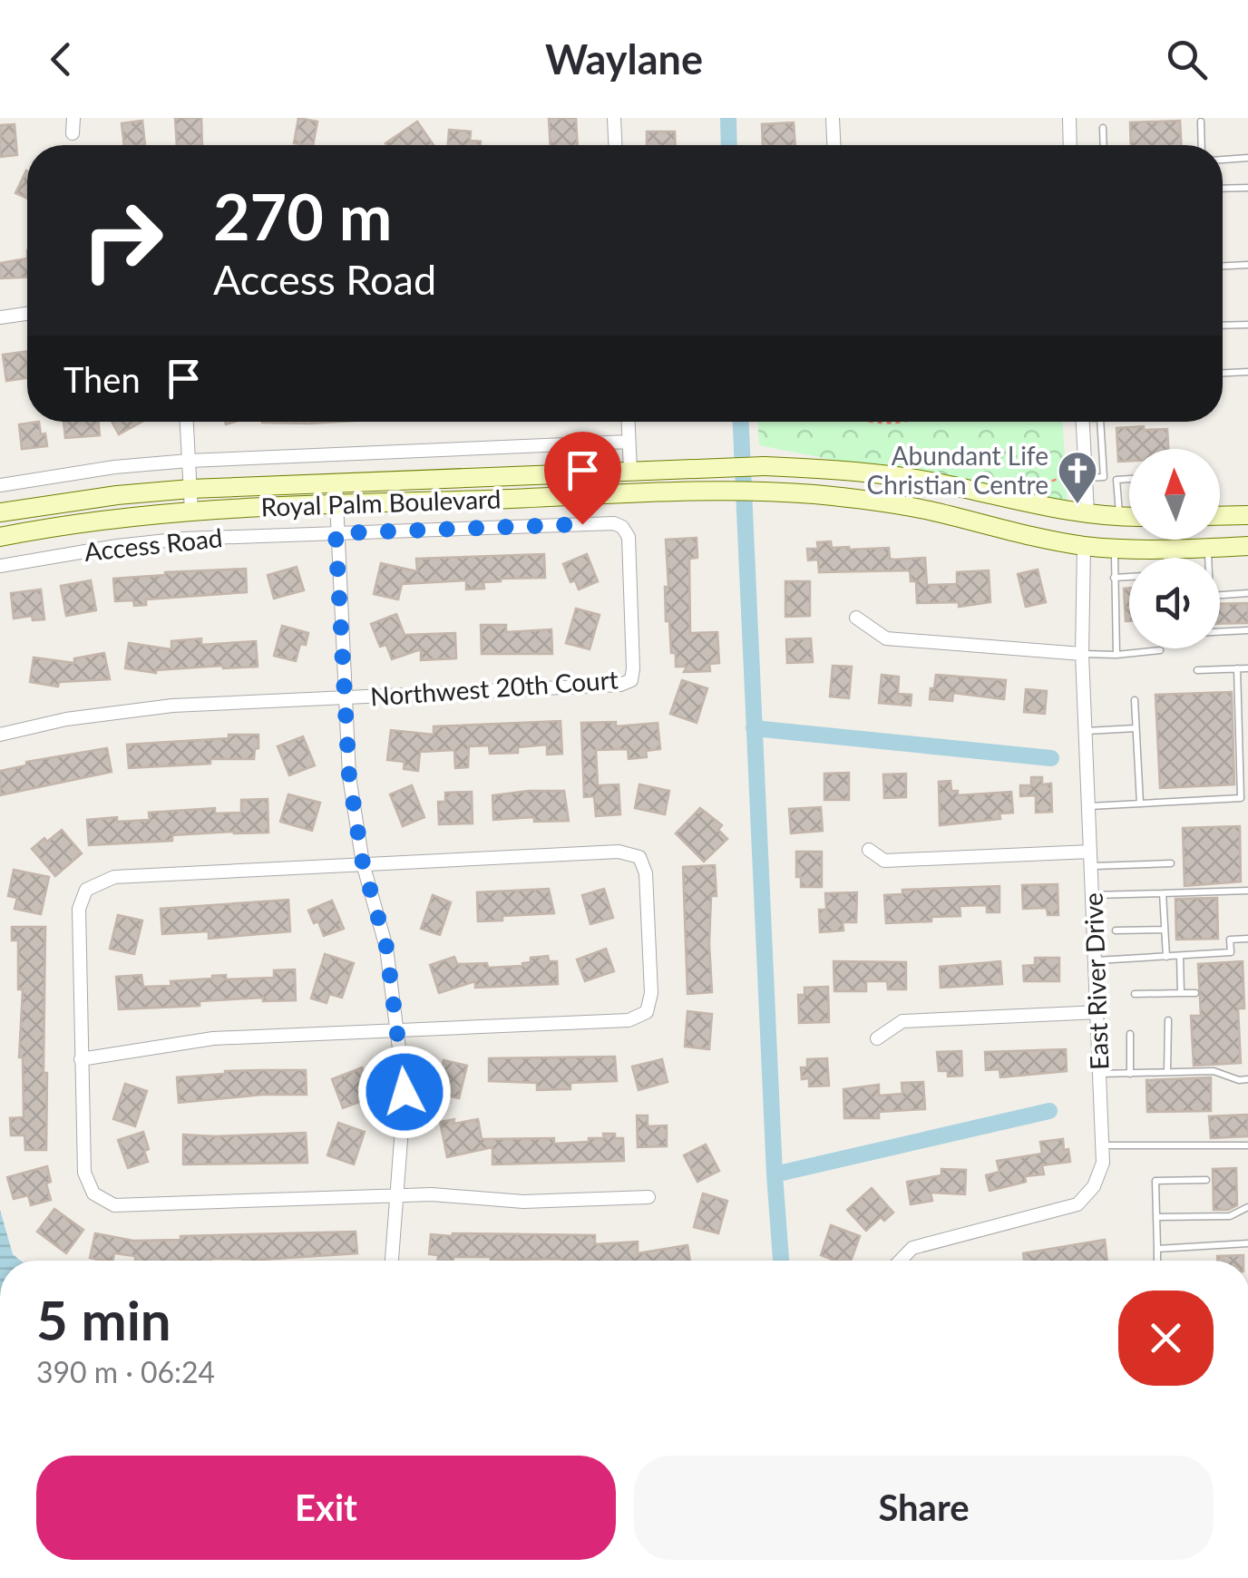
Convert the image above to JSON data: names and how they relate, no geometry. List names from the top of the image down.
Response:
{
  "streets": {
    "main road": ["Royal Palm Boulevard"],
    "street": ["Access Road", "Northwest 20th Court", "East River Drive"]
  },
  "crossings": [
    ["Royal Palm Boulevard", "East River Drive"],
    ["Access Road", "Northwest 20th Court"]
  ],
  "places": {
    "church": ["Abundant Life Christian Centre"]
  },
  "north": "top",
  "page": {
    "header": "Waylane",
    "turn": ["270 m", "Access Road"],
    "then": "Then",
    "heading": ["5 min", "390 m · 06:24"],
    "buttons": ["Exit", "Share"]
  }
}
